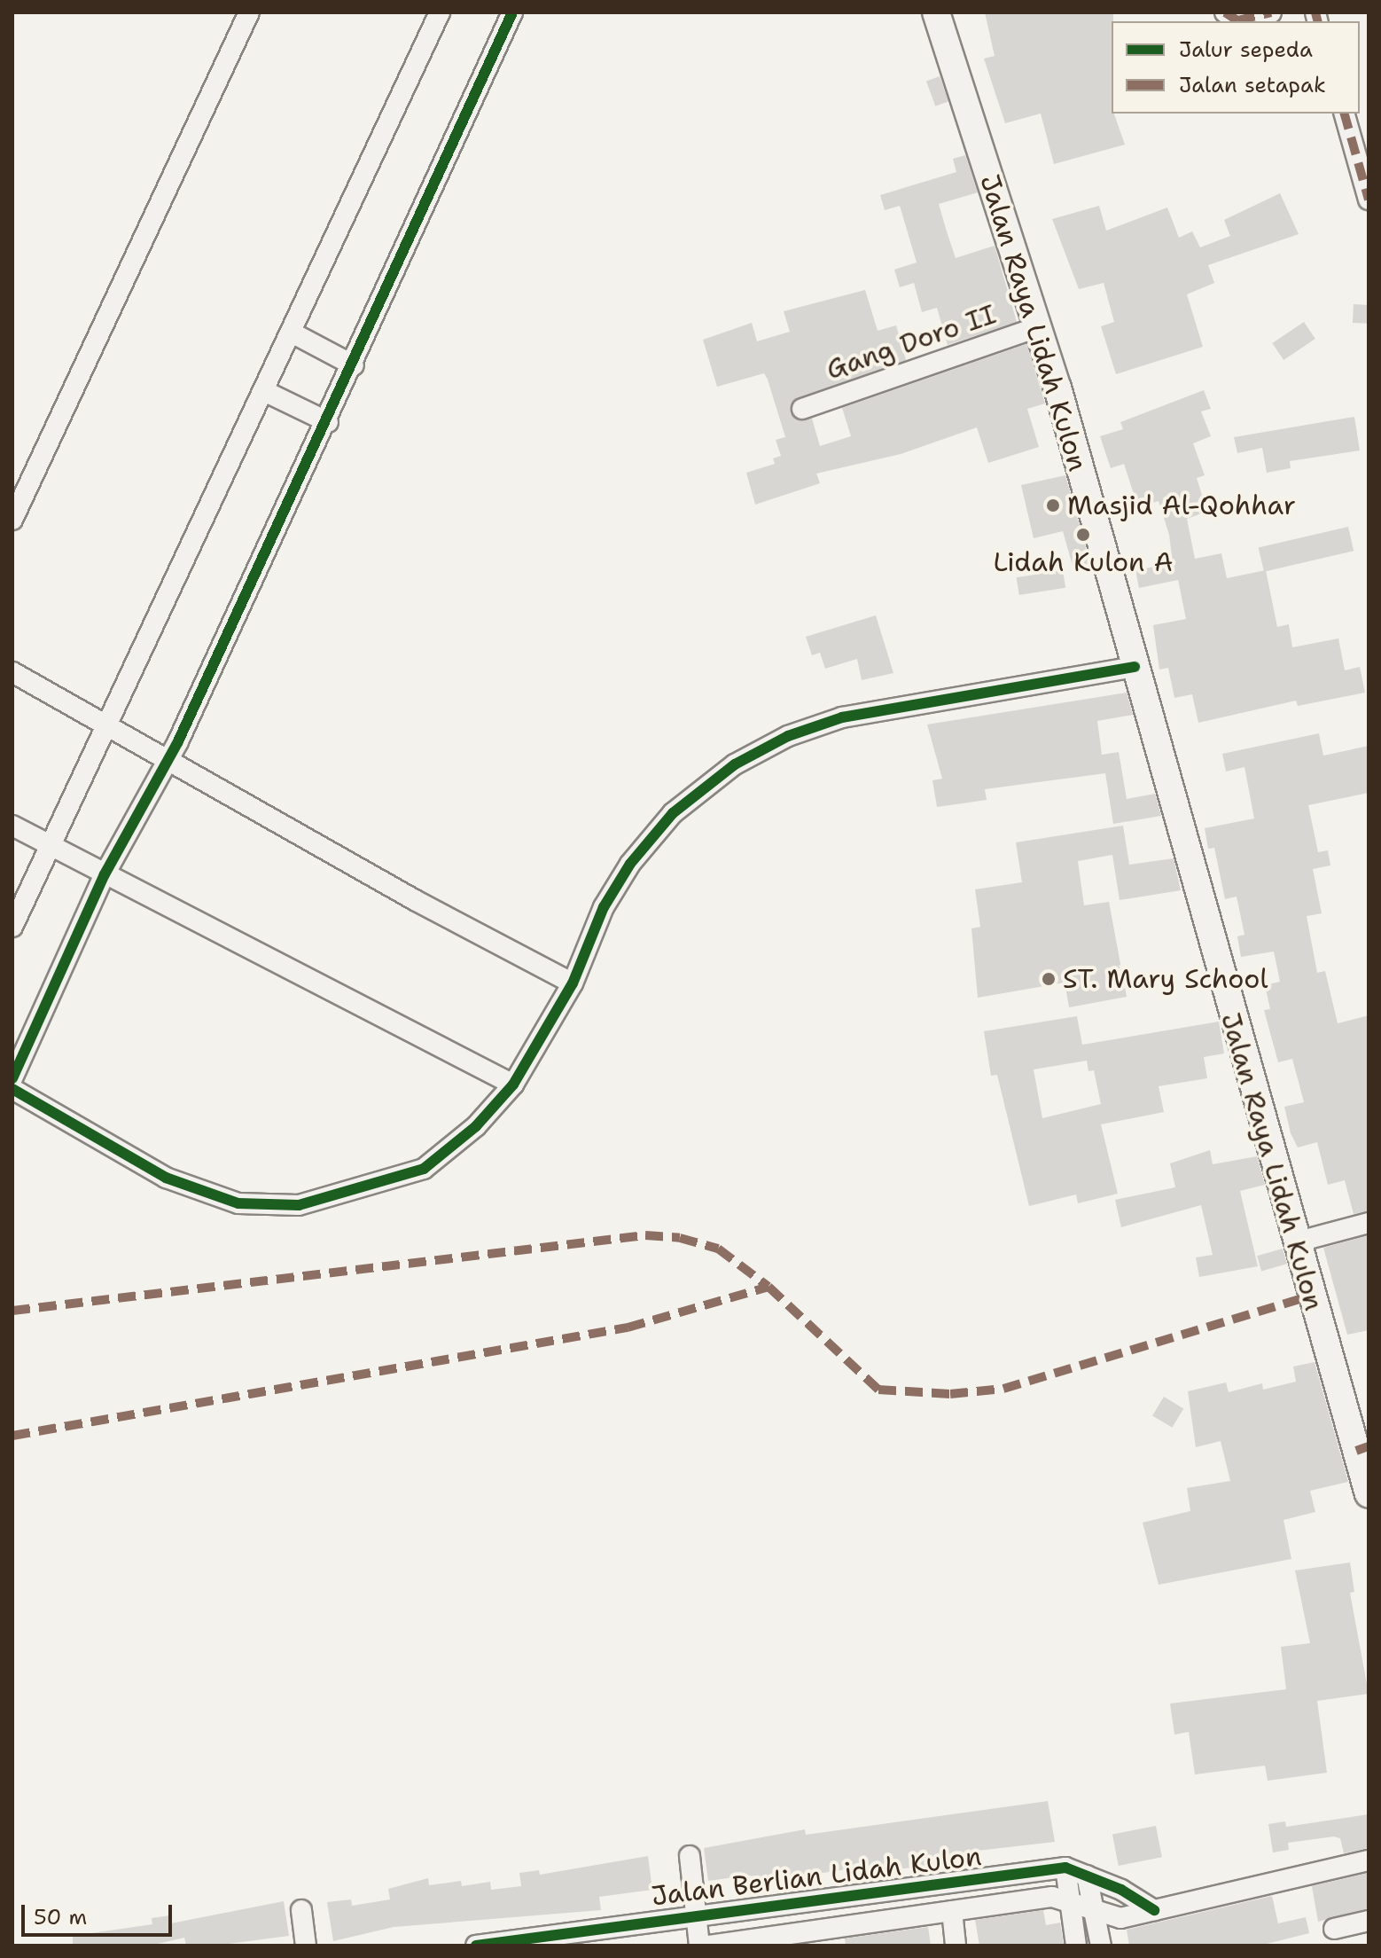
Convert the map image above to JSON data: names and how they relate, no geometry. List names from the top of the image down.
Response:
{
  "streets": {
    "main road": ["Jalan Raya Lidah Kulon"],
    "street": ["Gang Doro II", "Jalan Berlian Lidah Kulon"]
  },
  "crossings": [
    ["Jalan Raya Lidah Kulon", "Gang Doro II"]
  ],
  "places": ["Masjid Al-Qohhar", "Lidah Kulon A", "ST. Mary School"],
  "legend": ["Jalur sepeda", "Jalan setapak"],
  "scale_bar": "50 m"
}
